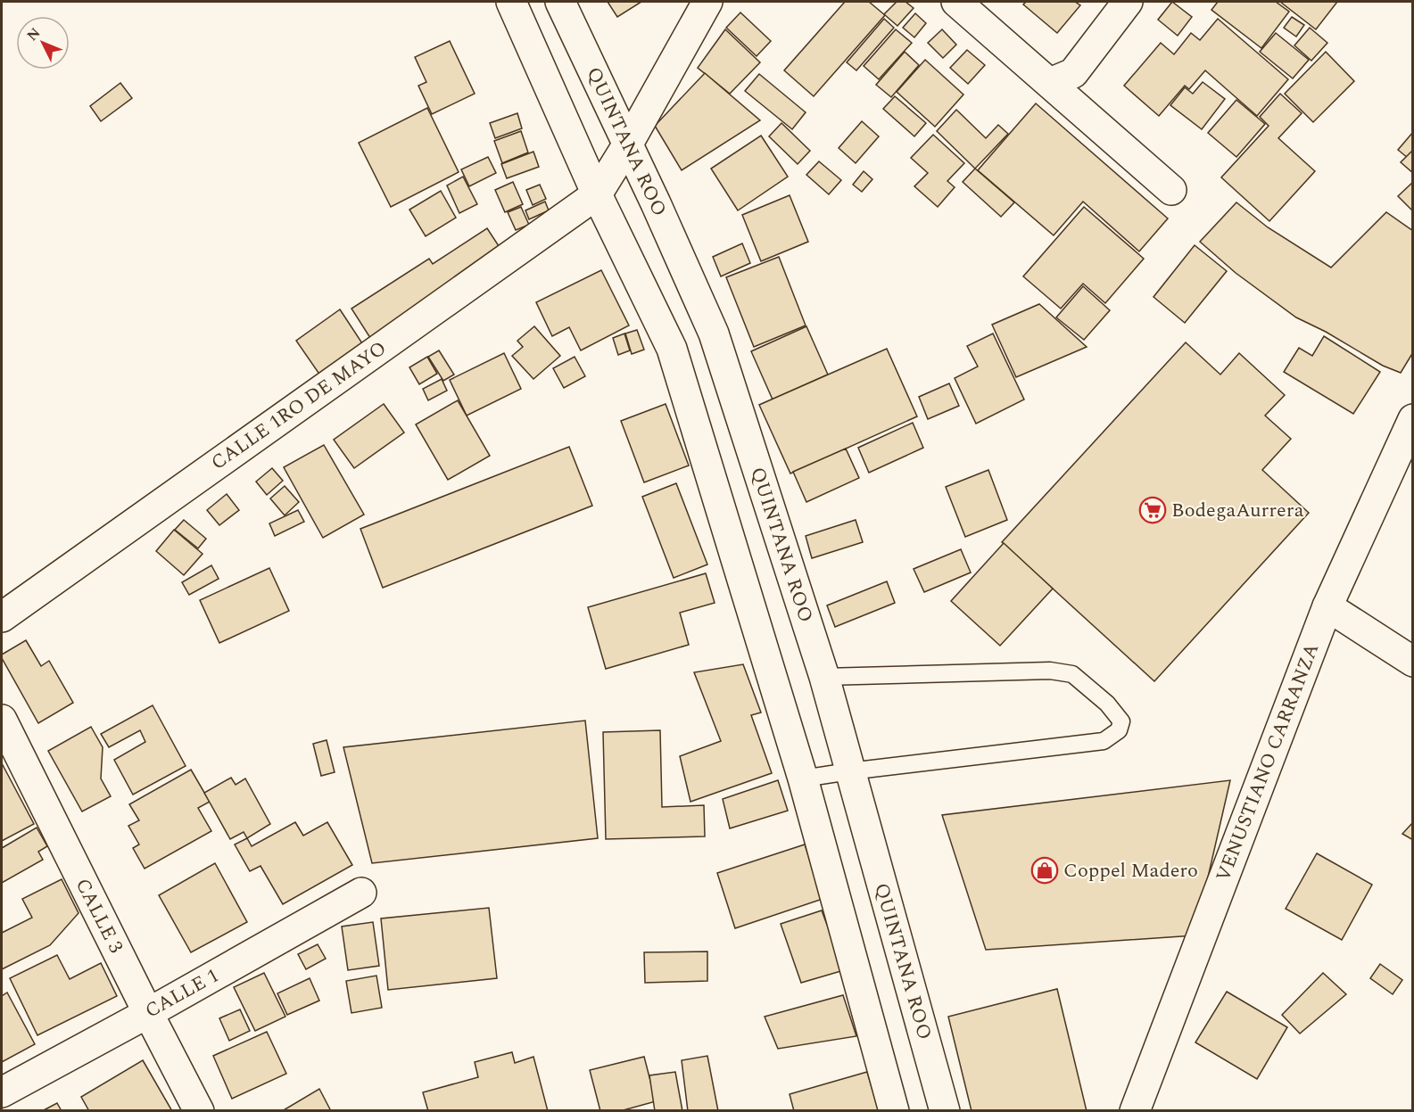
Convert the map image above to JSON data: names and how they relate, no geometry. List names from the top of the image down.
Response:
{
  "streets": {
    "street": [
      "QUINTANA ROO",
      "CALLE 1RO DE MAYO",
      "VENUSTIANO CARRANZA",
      "CALLE 3",
      "CALLE 1"
    ]
  },
  "crossings": [
    ["CALLE 3", "CALLE 1"]
  ],
  "places": {
    "supermarket": ["BodegaAurrera"],
    "shop": ["Coppel Madero"]
  },
  "north": "top left"
}
